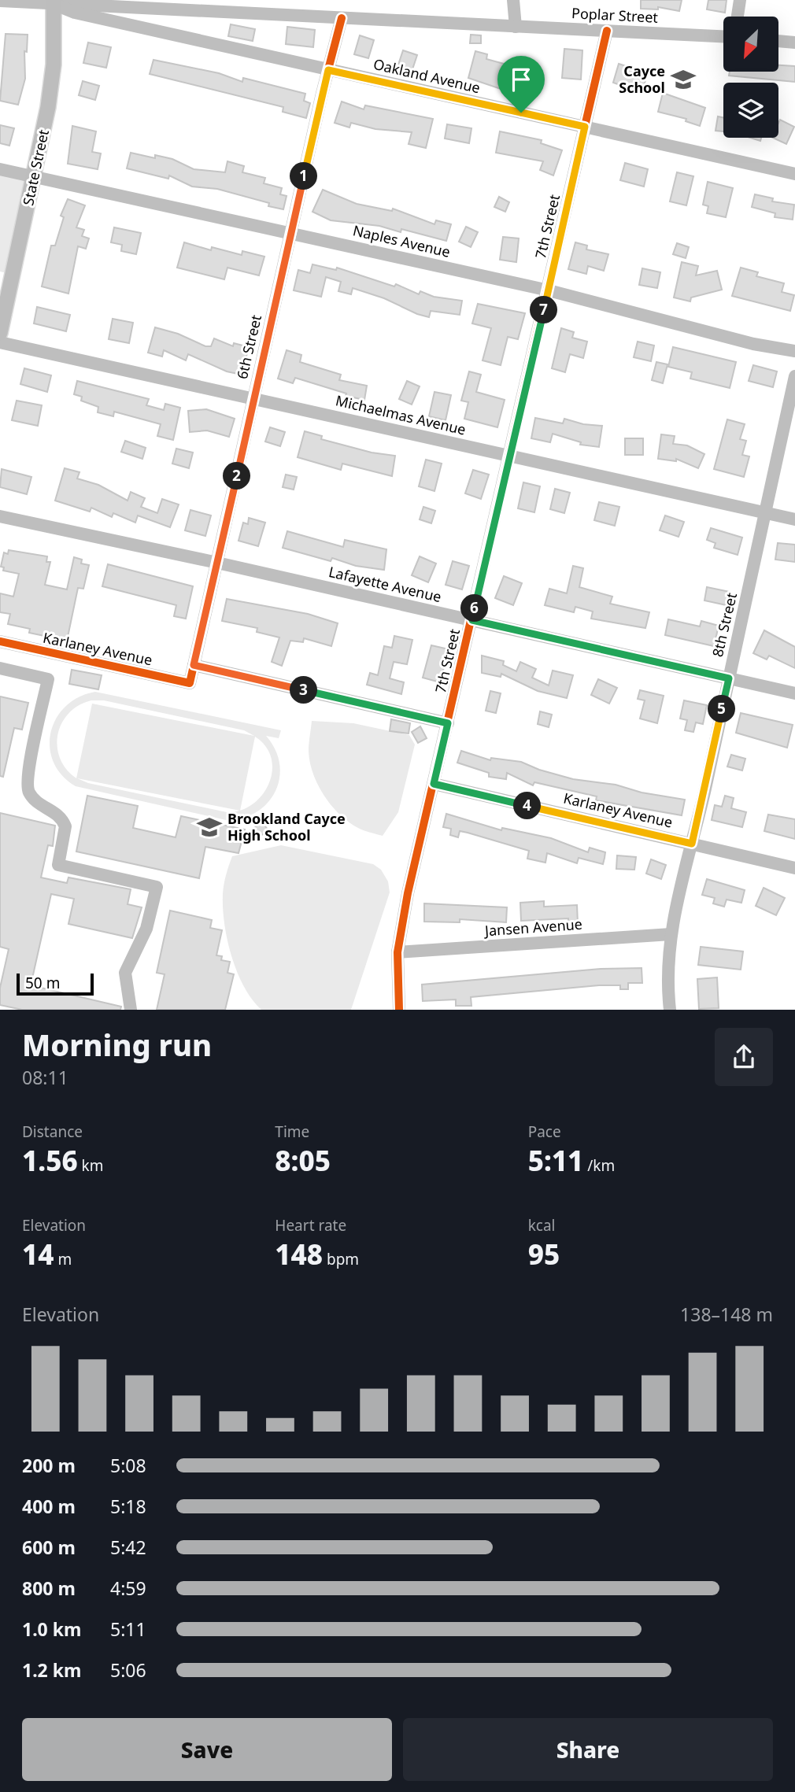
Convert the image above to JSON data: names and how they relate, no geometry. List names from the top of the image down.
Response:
{
  "streets": {
    "main road": ["State Street"],
    "street": [
      "Poplar Street",
      "Oakland Avenue",
      "7th Street",
      "Naples Avenue",
      "6th Street",
      "Michaelmas Avenue",
      "Lafayette Avenue",
      "8th Street",
      "Karlaney Avenue",
      "Jansen Avenue"
    ]
  },
  "crossings": [
    ["Poplar Street", "Oakland Avenue"],
    ["Poplar Street", "State Street"],
    ["Poplar Street", "7th Street"],
    ["Poplar Street", "6th Street"],
    ["Oakland Avenue", "State Street"],
    ["Oakland Avenue", "7th Street"],
    ["Oakland Avenue", "6th Street"],
    ["State Street", "Naples Avenue"],
    ["7th Street", "Naples Avenue"],
    ["7th Street", "Michaelmas Avenue"],
    ["7th Street", "Lafayette Avenue"],
    ["7th Street", "Karlaney Avenue"],
    ["7th Street", "Jansen Avenue"],
    ["Naples Avenue", "6th Street"],
    ["6th Street", "Michaelmas Avenue"],
    ["6th Street", "Lafayette Avenue"],
    ["6th Street", "Karlaney Avenue"],
    ["Michaelmas Avenue", "8th Street"],
    ["Lafayette Avenue", "8th Street"],
    ["8th Street", "Karlaney Avenue"],
    ["8th Street", "Jansen Avenue"]
  ],
  "places": {
    "school or university": ["Cayce School", "Brookland Cayce High School"]
  },
  "scale_bar": "50 m",
  "north": "bottom left",
  "page": {
    "pins": [
      "1",
      "7",
      "2",
      "6",
      "3",
      "5",
      "4"
    ],
    "scale": "50 m",
    "heading": ["Morning run", "08:11"],
    "stats": [
      ["Distance", "1.56 km"],
      ["Time", "8:05"],
      ["Pace", "5:11 /km"],
      ["Elevation", "14 m"],
      ["Heart rate", "148 bpm"],
      ["kcal", "95"]
    ],
    "chart": ["Elevation", "138–148 m"],
    "list": [
      {
        "name": "200 m",
        "note": "5:08"
      },
      {
        "name": "400 m",
        "note": "5:18"
      },
      {
        "name": "600 m",
        "note": "5:42"
      },
      {
        "name": "800 m",
        "note": "4:59"
      },
      {
        "name": "1.0 km",
        "note": "5:11"
      },
      {
        "name": "1.2 km",
        "note": "5:06"
      }
    ],
    "buttons": ["Save", "Share"]
  }
}
